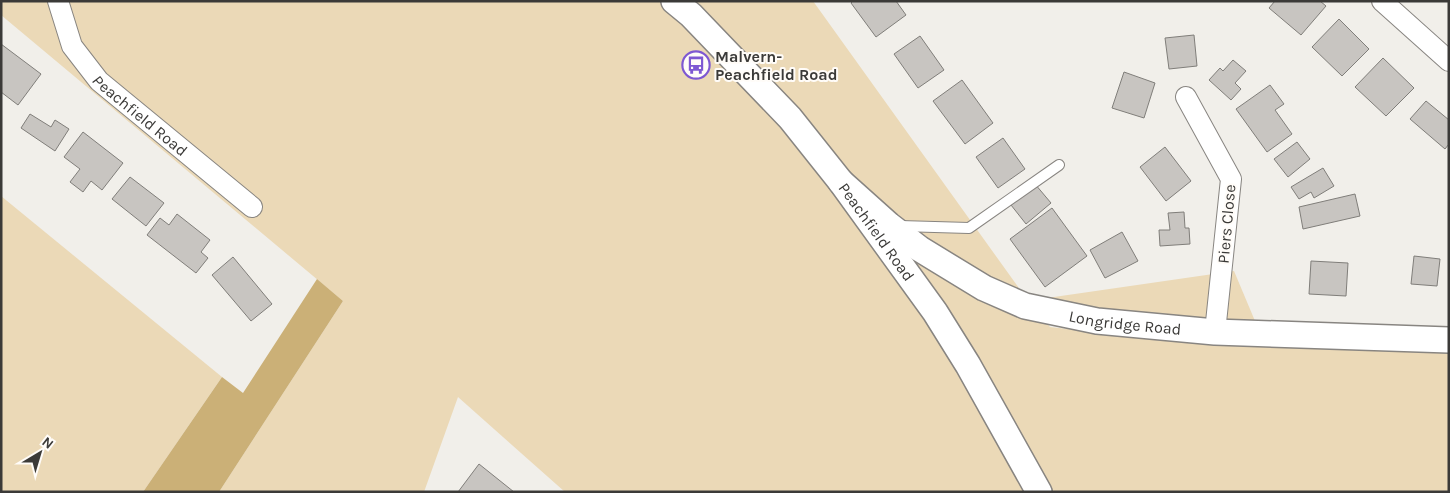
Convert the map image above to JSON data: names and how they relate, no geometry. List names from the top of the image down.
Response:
{
  "streets": {
    "street": ["Peachfield Road", "Piers Close", "Longridge Road"]
  },
  "crossings": [
    ["Peachfield Road", "Longridge Road"],
    ["Piers Close", "Longridge Road"]
  ],
  "places": {
    "bus stop": ["Malvern- Peachfield Road"]
  },
  "north": "top right"
}
